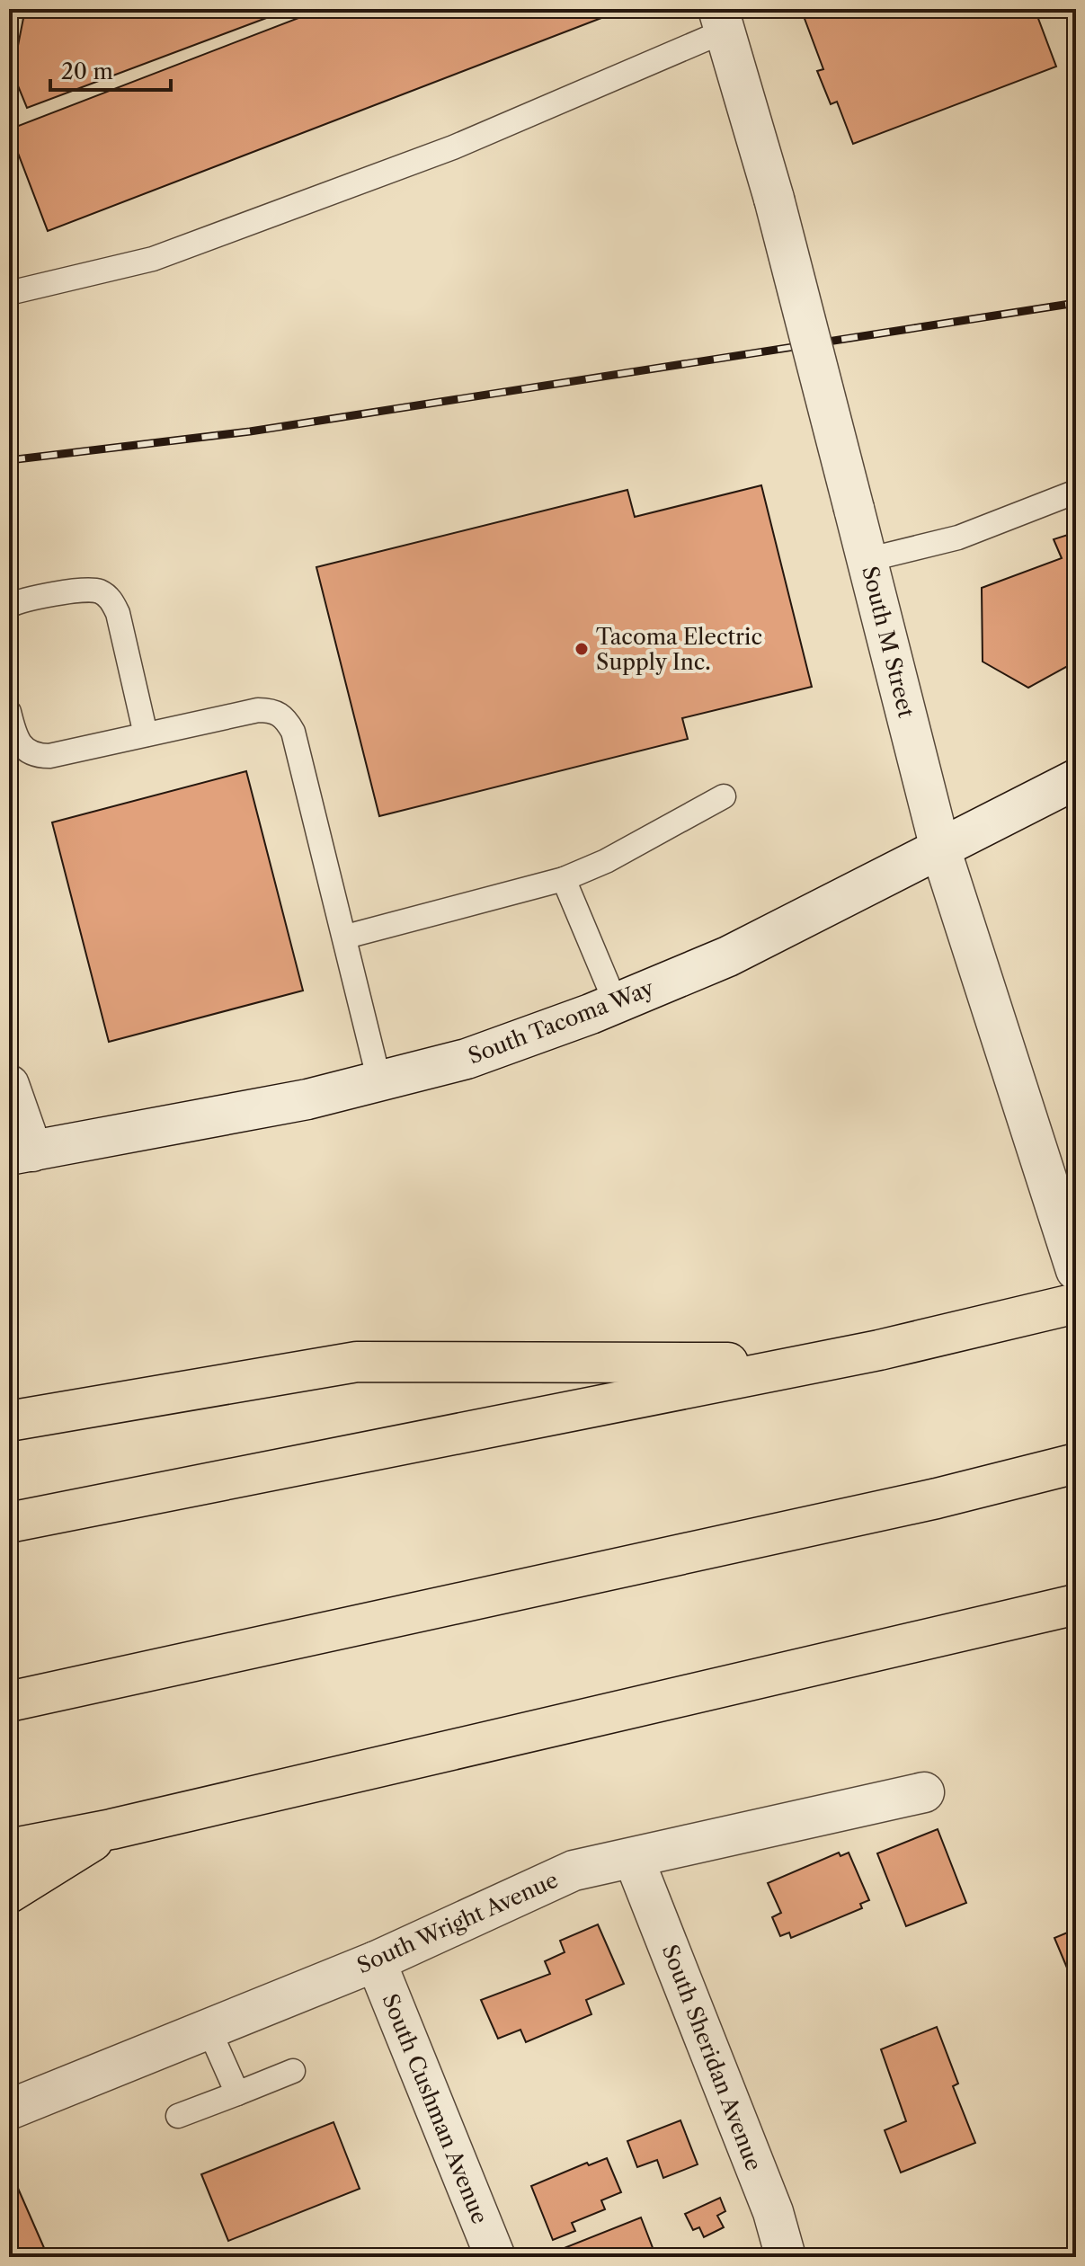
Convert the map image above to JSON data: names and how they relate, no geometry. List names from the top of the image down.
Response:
{
  "streets": {
    "street": [
      "South M Street",
      "South Tacoma Way",
      "South Wright Avenue",
      "South Sheridan Avenue",
      "South Cushman Avenue"
    ]
  },
  "crossings": [
    ["South M Street", "South Tacoma Way"],
    ["South Wright Avenue", "South Sheridan Avenue"],
    ["South Wright Avenue", "South Cushman Avenue"]
  ],
  "places": ["Tacoma Electric Supply Inc."],
  "scale_bar": "20 m"
}
